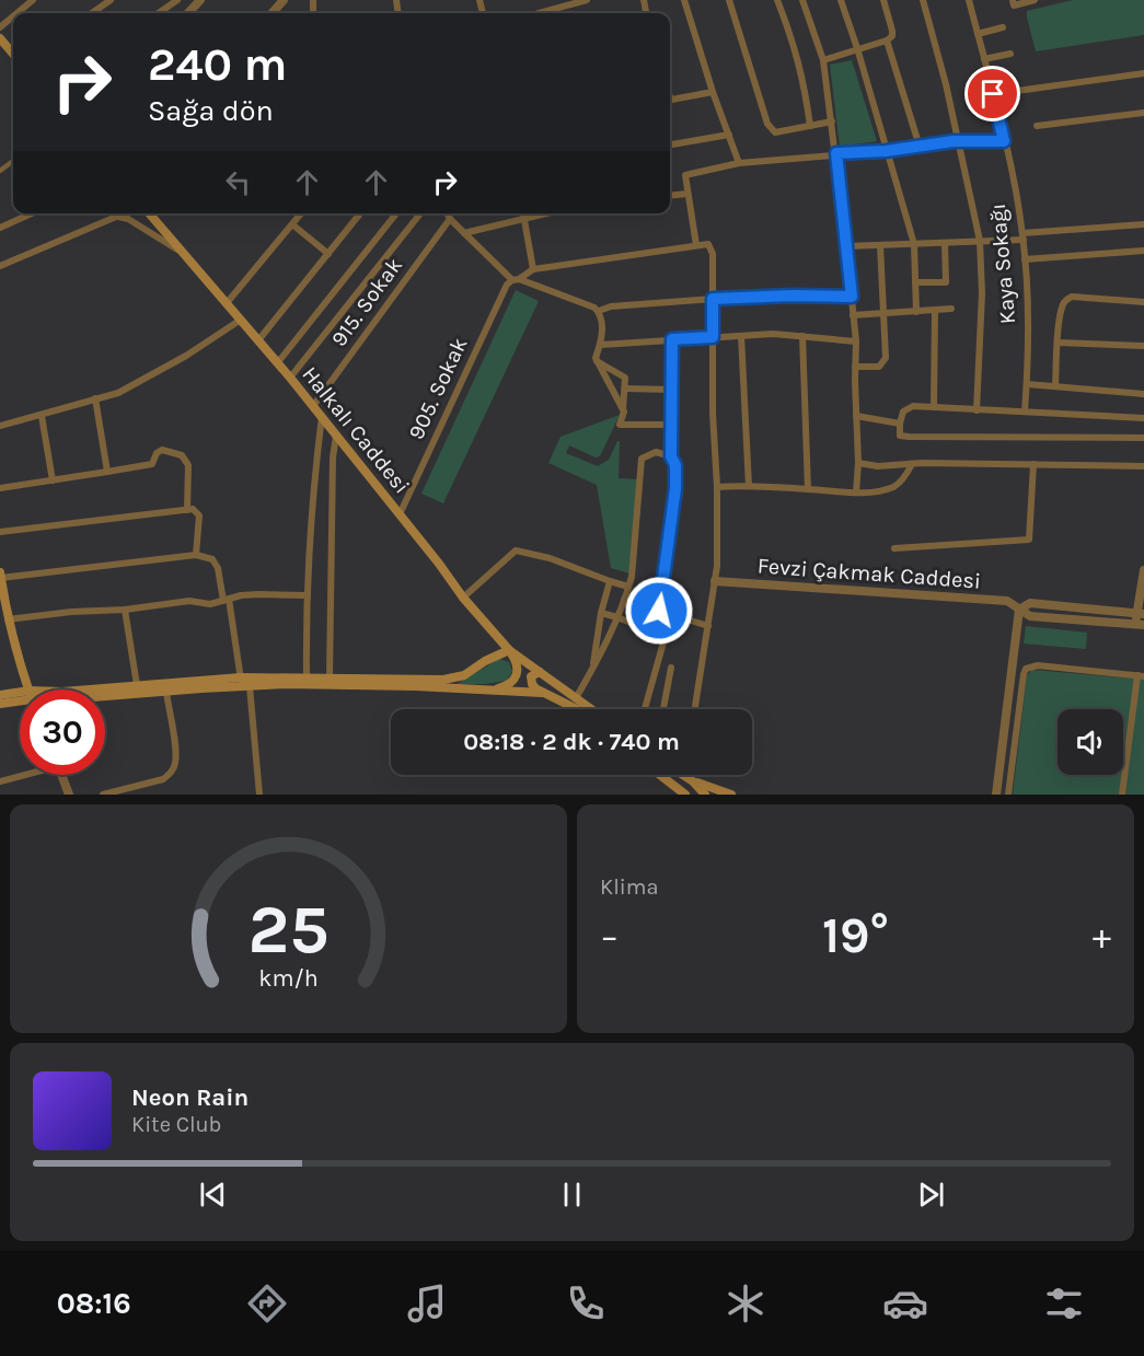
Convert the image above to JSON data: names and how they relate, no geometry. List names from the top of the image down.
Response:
{
  "streets": {
    "main road": ["Halkalı Caddesi"],
    "street": [
      "Kaya Sokağı",
      "915. Sokak",
      "905. Sokak",
      "Fevzi Çakmak Caddesi"
    ]
  },
  "crossings": [
    ["915. Sokak", "Halkalı Caddesi"],
    ["905. Sokak", "Halkalı Caddesi"]
  ],
  "page": {
    "turn": ["240 m", "Sağa dön"],
    "limit": "30",
    "trip": "08:18 · 2 dk · 740 m",
    "tile": "Klima",
    "heat": ["−", "19°", "+"],
    "song": ["Neon Rain", "Kite Club"],
    "tabs": "08:16",
    "gauge": ["25", "km/h"]
  }
}
